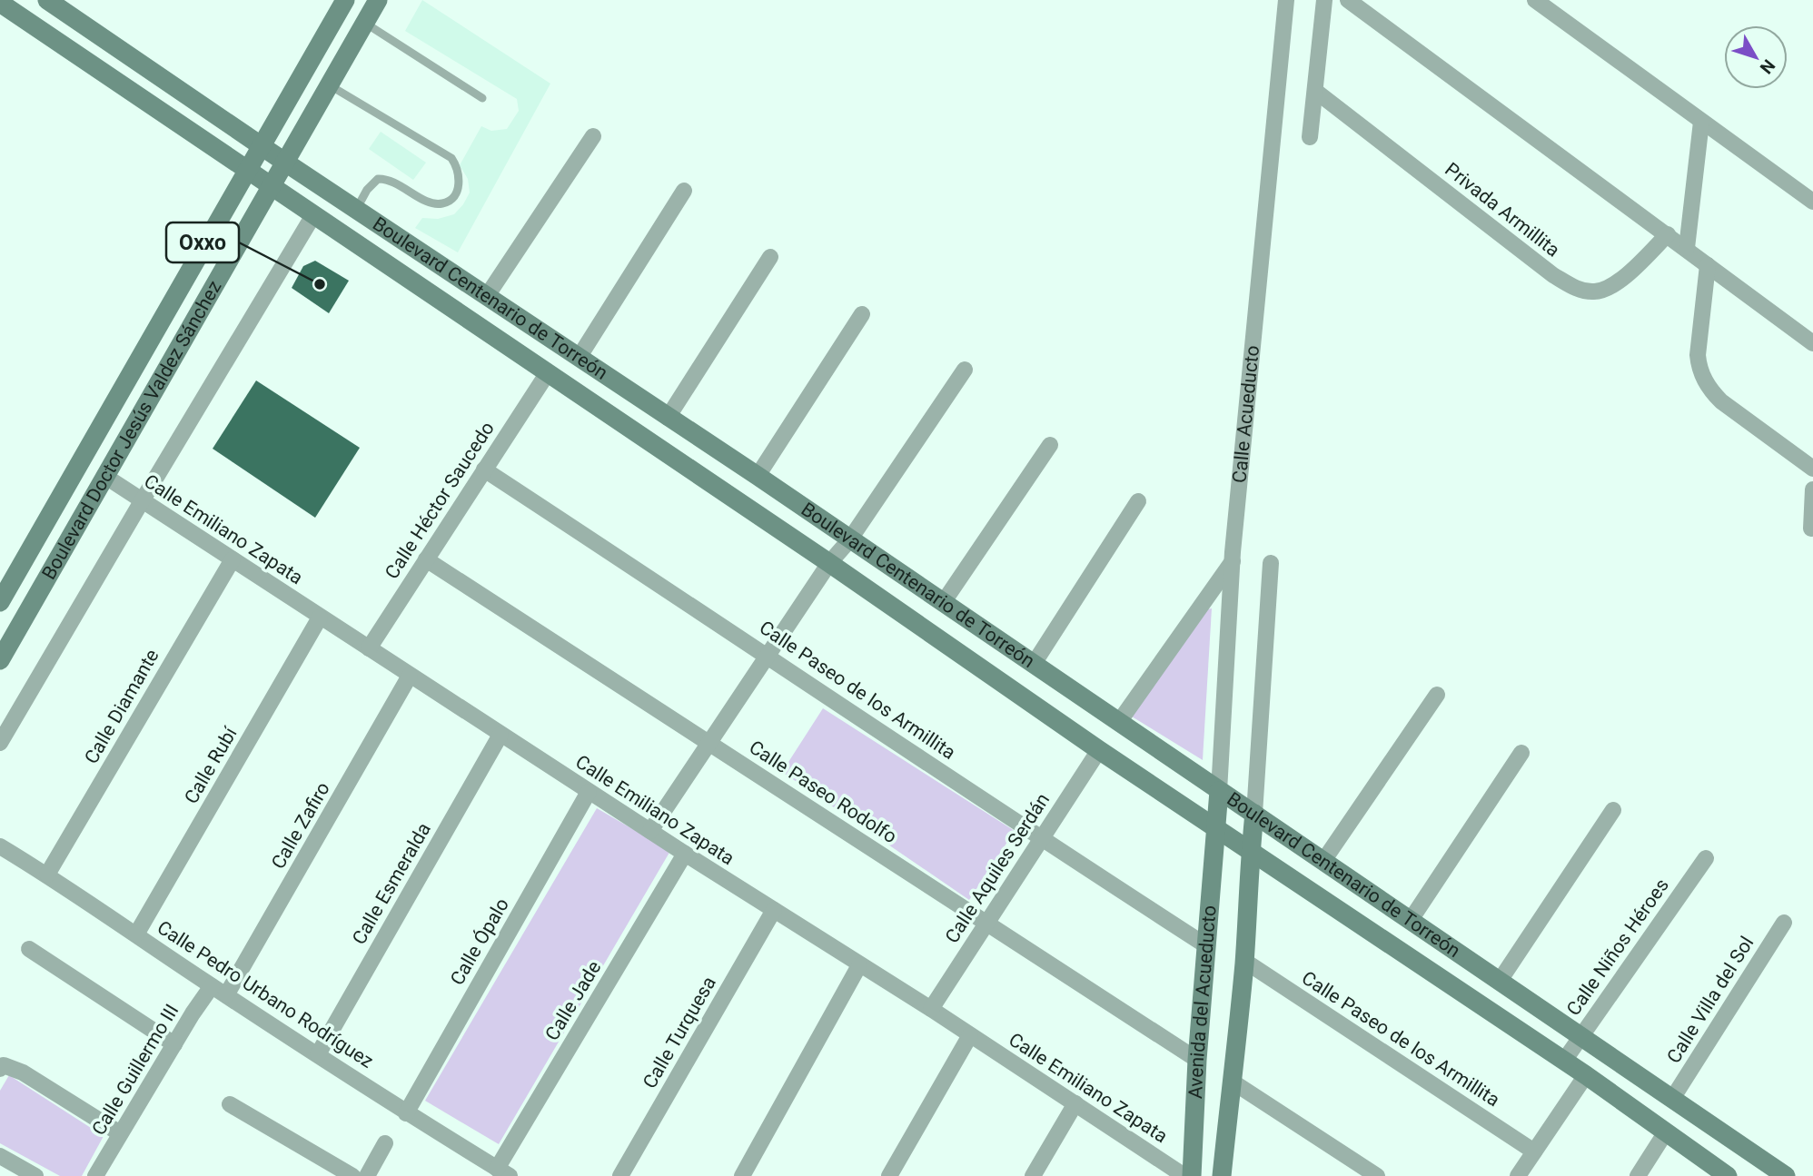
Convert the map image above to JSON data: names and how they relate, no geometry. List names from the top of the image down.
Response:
{
  "streets": {
    "street": [
      "Privada Armillita",
      "Boulevard Centenario de Torreón",
      "Calle Acueducto",
      "Boulevard Doctor Jesús Valdez Sánchez",
      "Calle Héctor Saucedo",
      "Calle Emiliano Zapata",
      "Calle Paseo de los Armillita",
      "Calle Diamante",
      "Calle Rubí",
      "Calle Paseo Rodolfo",
      "Calle Zafiro",
      "Calle Aquiles Serdán",
      "Calle Esmeralda",
      "Calle Ópalo",
      "Calle Niños Héroes",
      "Calle Pedro Urbano Rodríguez",
      "Calle Villa del Sol",
      "Calle Jade",
      "Avenida del Acueducto",
      "Calle Turquesa",
      "Calle Guillermo III"
    ]
  },
  "crossings": [
    ["Boulevard Centenario de Torreón", "Calle Acueducto"],
    ["Boulevard Centenario de Torreón", "Boulevard Doctor Jesús Valdez Sánchez"],
    ["Boulevard Centenario de Torreón", "Calle Héctor Saucedo"],
    ["Boulevard Centenario de Torreón", "Calle Aquiles Serdán"],
    ["Boulevard Centenario de Torreón", "Calle Niños Héroes"],
    ["Boulevard Centenario de Torreón", "Calle Villa del Sol"],
    ["Boulevard Centenario de Torreón", "Avenida del Acueducto"],
    ["Calle Acueducto", "Avenida del Acueducto"],
    ["Boulevard Doctor Jesús Valdez Sánchez", "Calle Emiliano Zapata"],
    ["Calle Héctor Saucedo", "Calle Emiliano Zapata"],
    ["Calle Héctor Saucedo", "Calle Paseo de los Armillita"],
    ["Calle Héctor Saucedo", "Calle Paseo Rodolfo"],
    ["Calle Emiliano Zapata", "Calle Diamante"],
    ["Calle Emiliano Zapata", "Calle Rubí"],
    ["Calle Emiliano Zapata", "Calle Zafiro"],
    ["Calle Emiliano Zapata", "Calle Aquiles Serdán"],
    ["Calle Emiliano Zapata", "Calle Esmeralda"],
    ["Calle Emiliano Zapata", "Calle Ópalo"],
    ["Calle Emiliano Zapata", "Calle Jade"],
    ["Calle Emiliano Zapata", "Avenida del Acueducto"],
    ["Calle Emiliano Zapata", "Calle Turquesa"],
    ["Calle Paseo de los Armillita", "Calle Aquiles Serdán"],
    ["Calle Paseo de los Armillita", "Avenida del Acueducto"],
    ["Calle Diamante", "Calle Pedro Urbano Rodríguez"],
    ["Calle Rubí", "Calle Pedro Urbano Rodríguez"],
    ["Calle Paseo Rodolfo", "Calle Aquiles Serdán"],
    ["Calle Paseo Rodolfo", "Avenida del Acueducto"],
    ["Calle Zafiro", "Calle Pedro Urbano Rodríguez"],
    ["Calle Esmeralda", "Calle Pedro Urbano Rodríguez"],
    ["Calle Ópalo", "Calle Pedro Urbano Rodríguez"],
    ["Calle Pedro Urbano Rodríguez", "Calle Jade"],
    ["Calle Pedro Urbano Rodríguez", "Calle Guillermo III"]
  ],
  "places": ["Oxxo"],
  "north": "bottom right"
}
